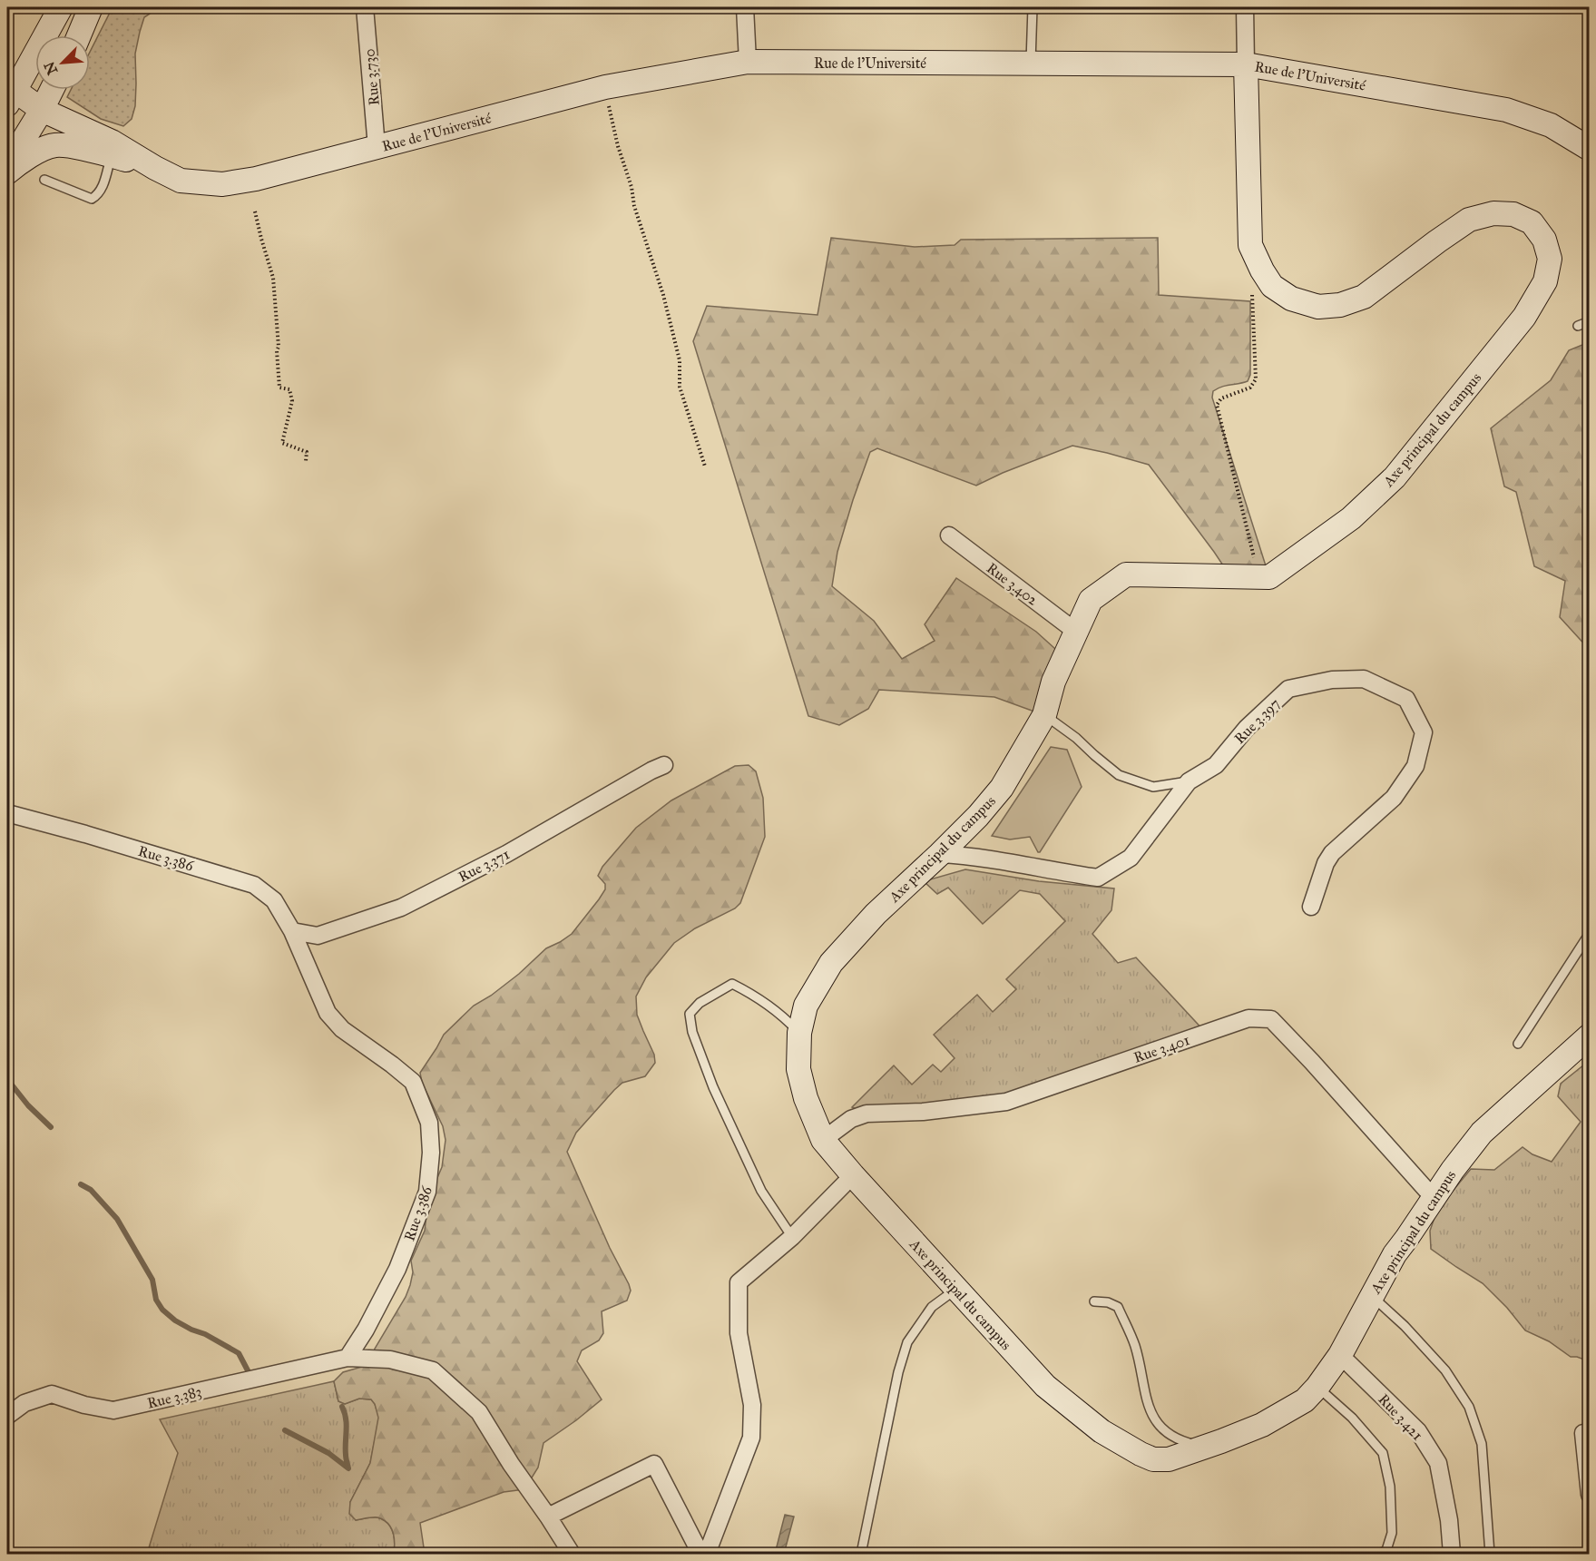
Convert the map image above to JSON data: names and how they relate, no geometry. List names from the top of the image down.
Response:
{
  "streets": {
    "street": [
      "Rue de l'Université",
      "Rue 3.730",
      "Axe principal du campus",
      "Rue 3.402",
      "Rue 3.397",
      "Rue 3.386",
      "Rue 3.371",
      "Rue 3.401",
      "Rue 3.383",
      "Rue 3.421"
    ]
  },
  "crossings": [
    ["Rue de l'Université", "Rue 3.730"],
    ["Rue de l'Université", "Axe principal du campus"],
    ["Axe principal du campus", "Rue 3.402"],
    ["Axe principal du campus", "Rue 3.397"],
    ["Axe principal du campus", "Rue 3.401"],
    ["Axe principal du campus", "Rue 3.421"],
    ["Rue 3.386", "Rue 3.371"],
    ["Rue 3.386", "Rue 3.383"]
  ],
  "north": "bottom left"
}
